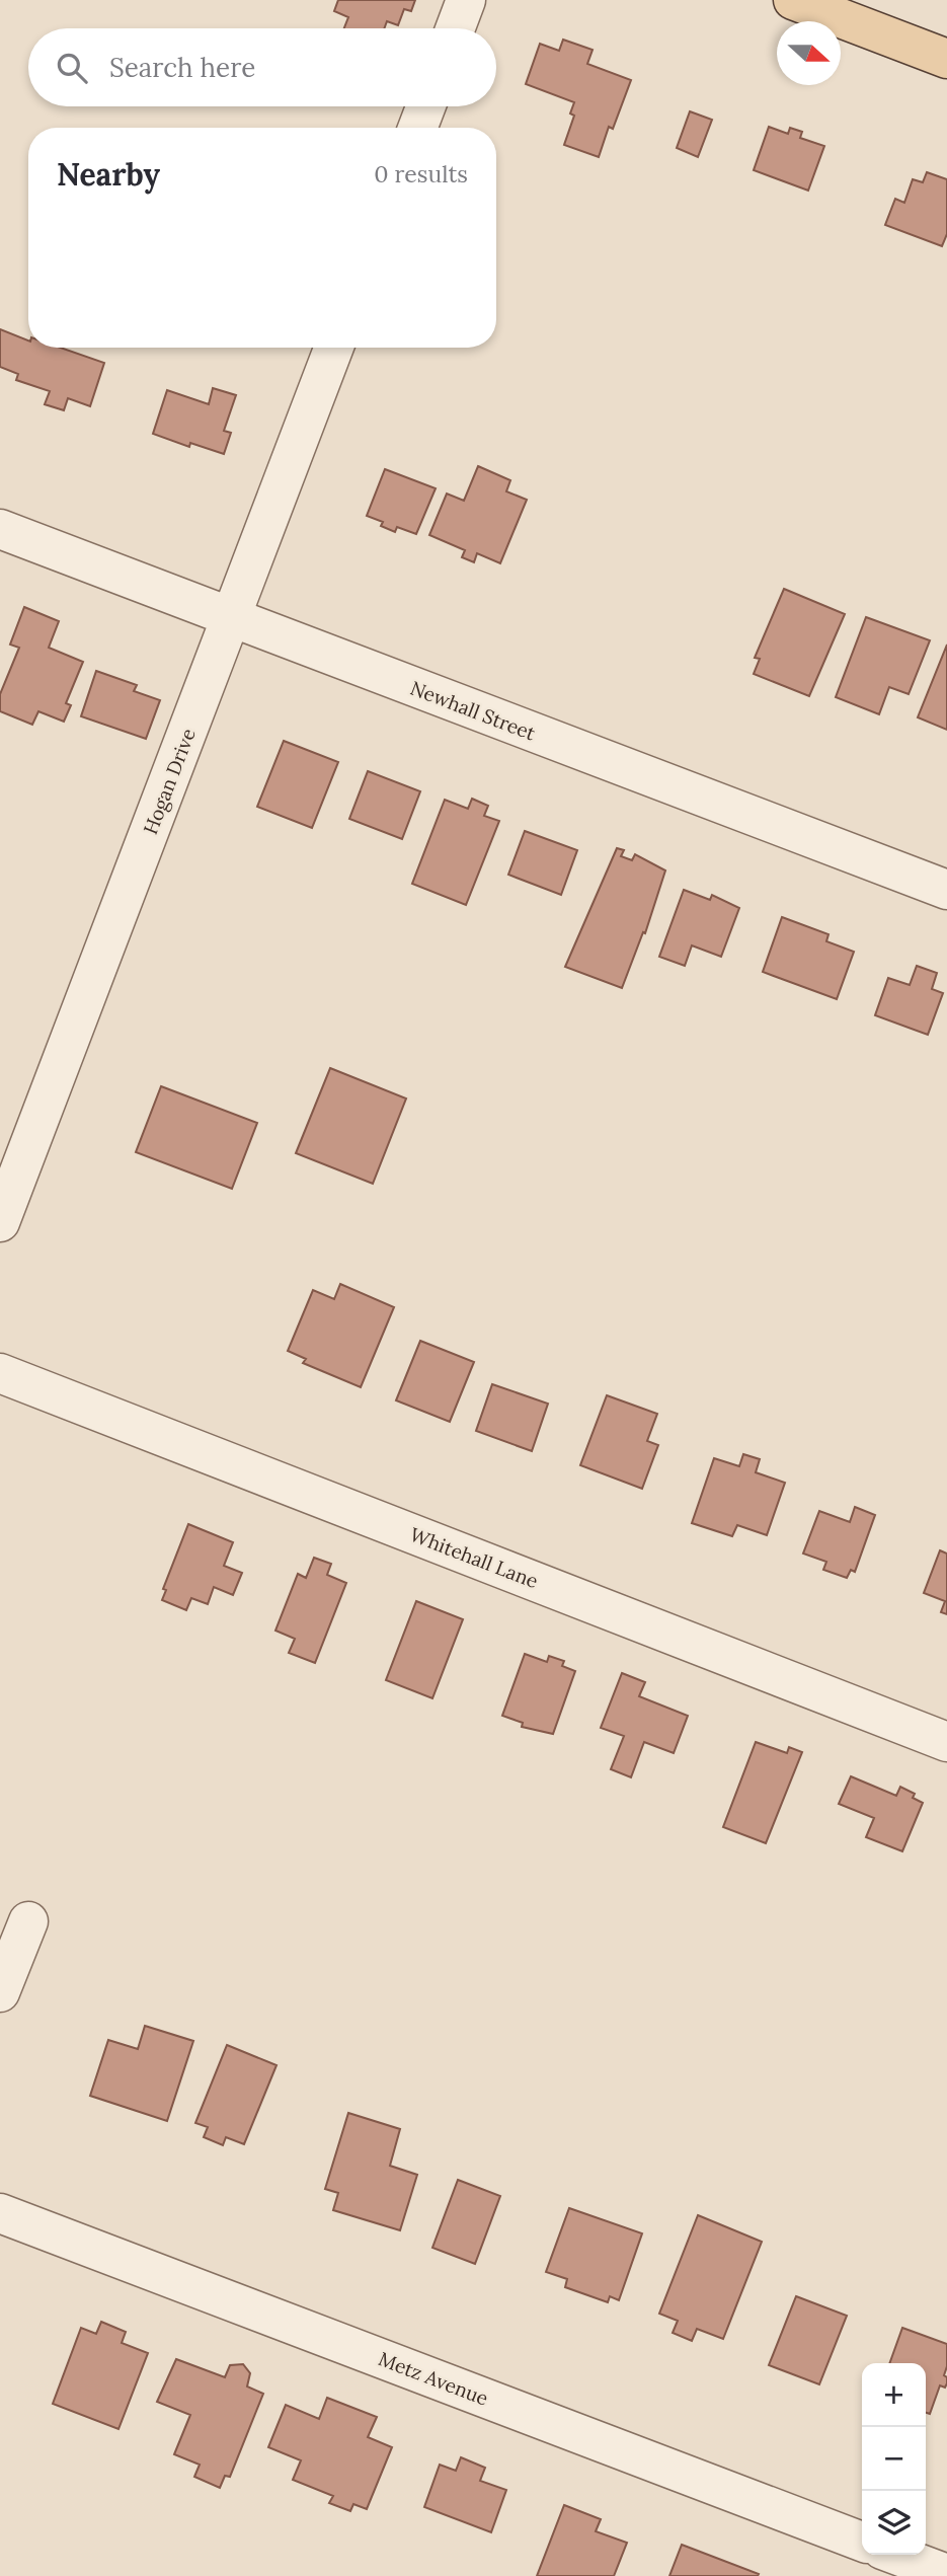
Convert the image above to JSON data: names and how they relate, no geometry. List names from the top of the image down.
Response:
{
  "streets": {
    "street": [
      "Newhall Street",
      "Hogan Drive",
      "Whitehall Lane",
      "Metz Avenue"
    ]
  },
  "crossings": [
    ["Newhall Street", "Hogan Drive"]
  ],
  "north": "right",
  "page": {
    "search": "Search here",
    "heading": ["Nearby", "0 results"],
    "map_buttons": ["+", "−"]
  }
}
